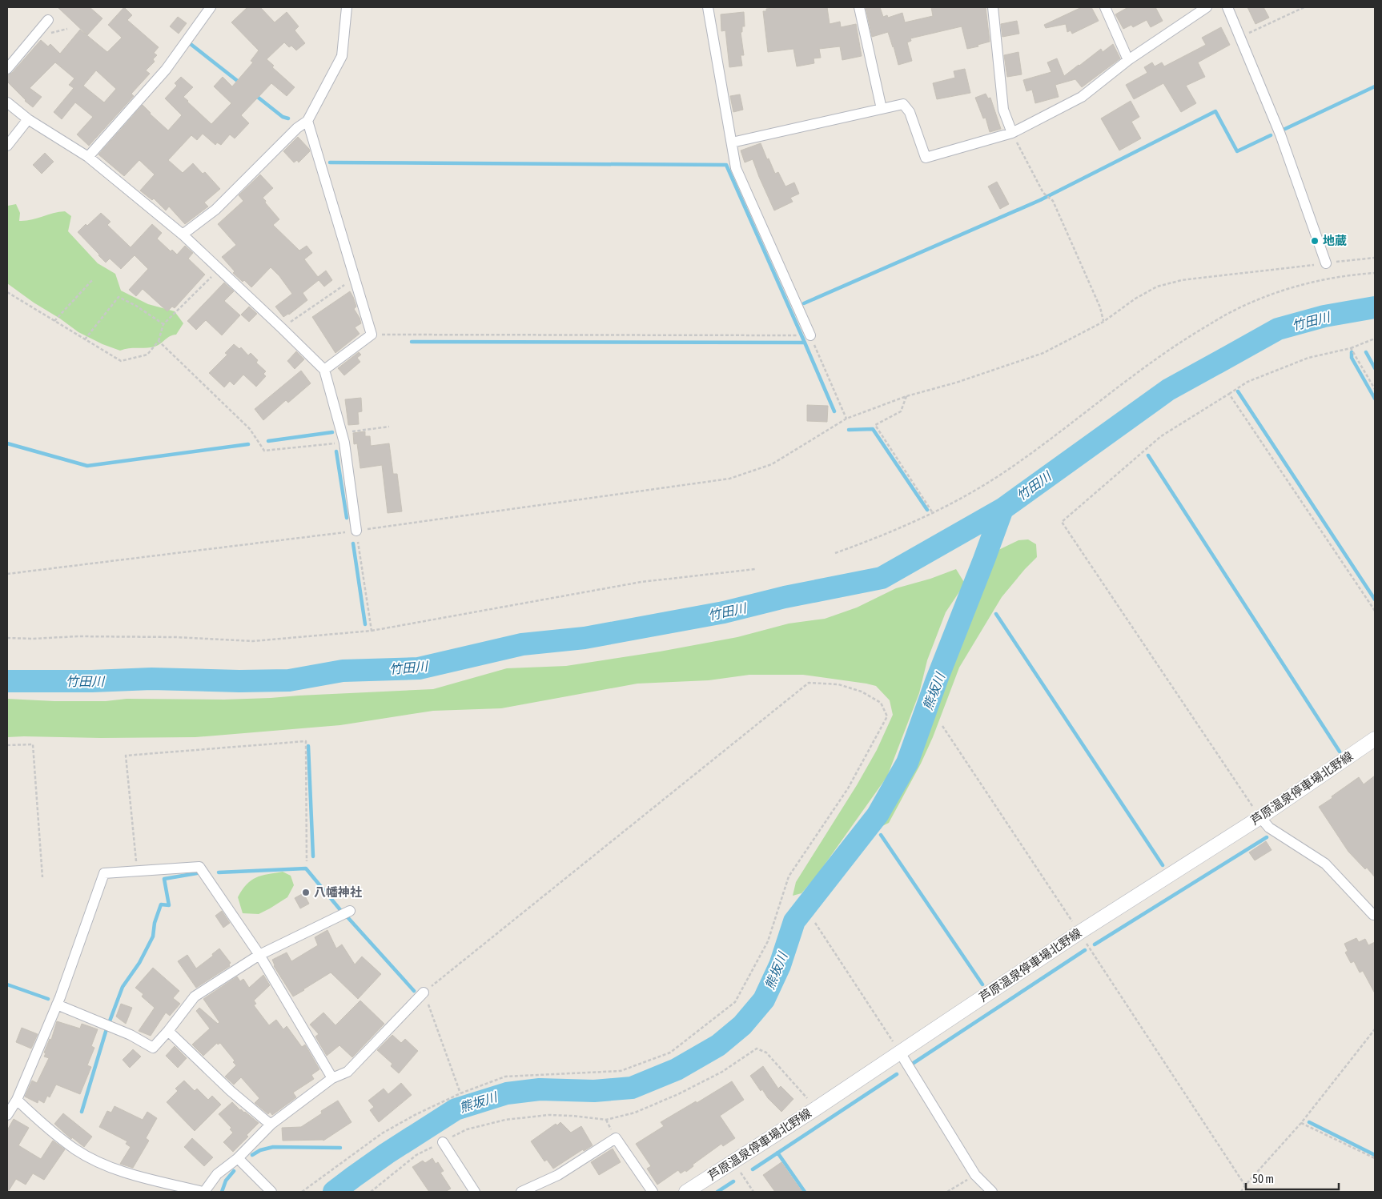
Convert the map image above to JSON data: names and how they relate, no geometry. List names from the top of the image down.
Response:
{
  "streets": {
    "main road": ["芦原温泉停車場北野線"]
  },
  "water": ["竹田川", "熊坂川"],
  "places": ["地蔵", "八幡神社"],
  "scale_bar": "50 m"
}
